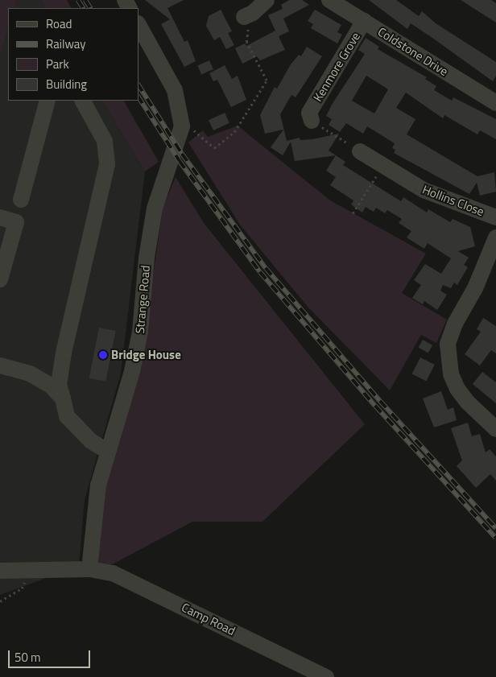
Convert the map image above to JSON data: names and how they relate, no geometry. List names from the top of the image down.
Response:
{
  "streets": {
    "street": [
      "Coldstone Drive",
      "Kenmore Grove",
      "Hollins Close",
      "Strange Road",
      "Camp Road"
    ]
  },
  "crossings": [
    ["Coldstone Drive", "Kenmore Grove"],
    ["Strange Road", "Camp Road"]
  ],
  "places": ["Bridge House"],
  "legend": [
    "Road",
    "Railway",
    "Park",
    "Building"
  ],
  "scale_bar": "50 m"
}
